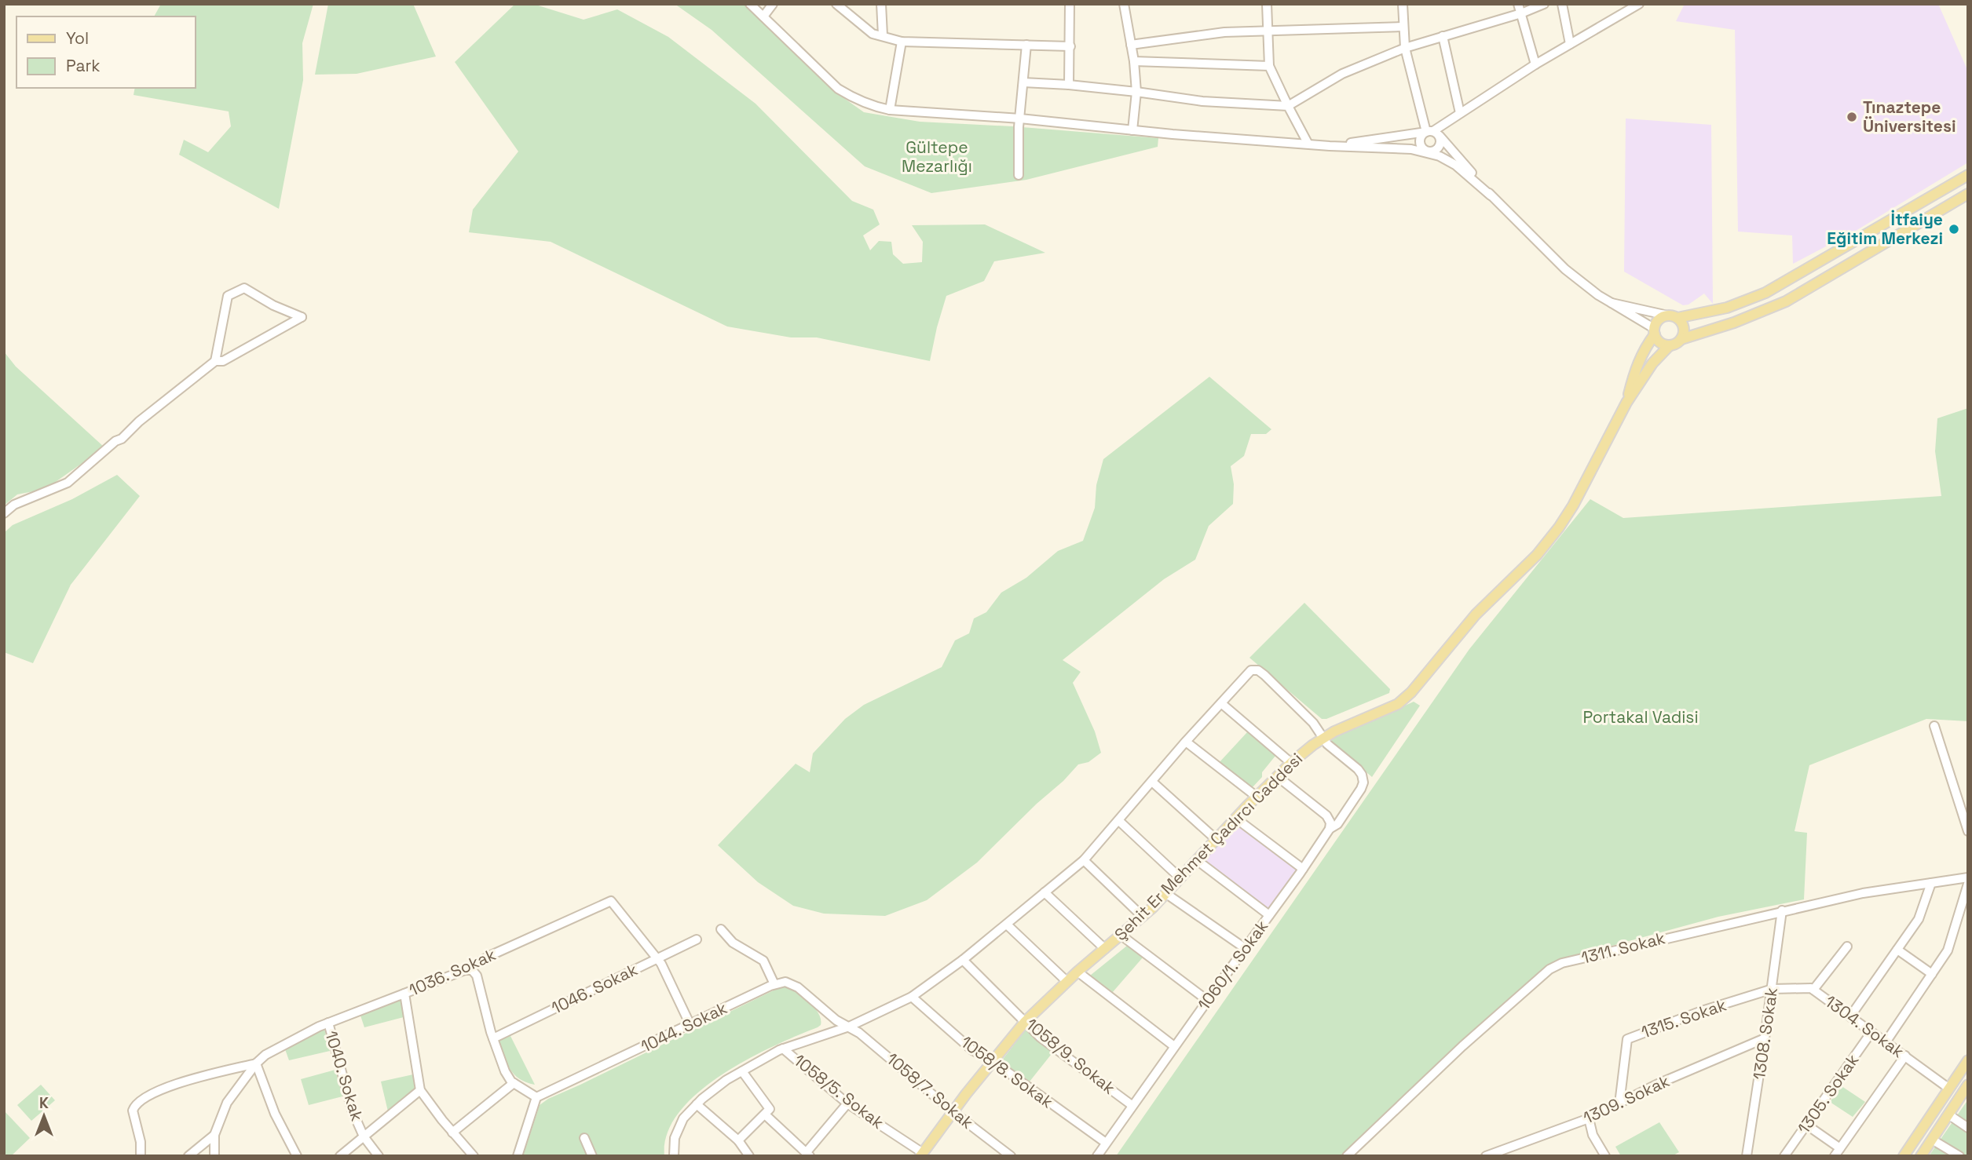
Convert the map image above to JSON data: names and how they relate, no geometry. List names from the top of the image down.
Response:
{
  "streets": {
    "main road": ["Şehit Er Mehmet Çadırcı Caddesi"],
    "street": [
      "1311. Sokak",
      "1060/1. Sokak",
      "1036. Sokak",
      "1046. Sokak",
      "1315. Sokak",
      "1304. Sokak",
      "1044. Sokak",
      "1308. Sokak",
      "1058/9. Sokak",
      "1058/8. Sokak",
      "1040. Sokak",
      "1058/7. Sokak",
      "1058/5. Sokak",
      "1305. Sokak",
      "1309. Sokak"
    ]
  },
  "crossings": [
    ["Şehit Er Mehmet Çadırcı Caddesi", "1060/1. Sokak"],
    ["Şehit Er Mehmet Çadırcı Caddesi", "1058/9. Sokak"],
    ["Şehit Er Mehmet Çadırcı Caddesi", "1058/8. Sokak"],
    ["Şehit Er Mehmet Çadırcı Caddesi", "1058/7. Sokak"],
    ["Şehit Er Mehmet Çadırcı Caddesi", "1058/5. Sokak"],
    ["1311. Sokak", "1308. Sokak"],
    ["1060/1. Sokak", "1058/9. Sokak"],
    ["1060/1. Sokak", "1058/8. Sokak"],
    ["1036. Sokak", "1046. Sokak"],
    ["1036. Sokak", "1044. Sokak"],
    ["1036. Sokak", "1040. Sokak"],
    ["1315. Sokak", "1304. Sokak"],
    ["1315. Sokak", "1308. Sokak"],
    ["1315. Sokak", "1309. Sokak"],
    ["1304. Sokak", "1308. Sokak"],
    ["1304. Sokak", "1305. Sokak"],
    ["1308. Sokak", "1309. Sokak"]
  ],
  "parks": ["Gültepe Mezarlığı", "Portakal Vadisi"],
  "places": ["Tınaztepe Üniversitesi", "İtfaiye Eğitim Merkezi"],
  "legend": ["Yol", "Park"],
  "north": "top"
}
